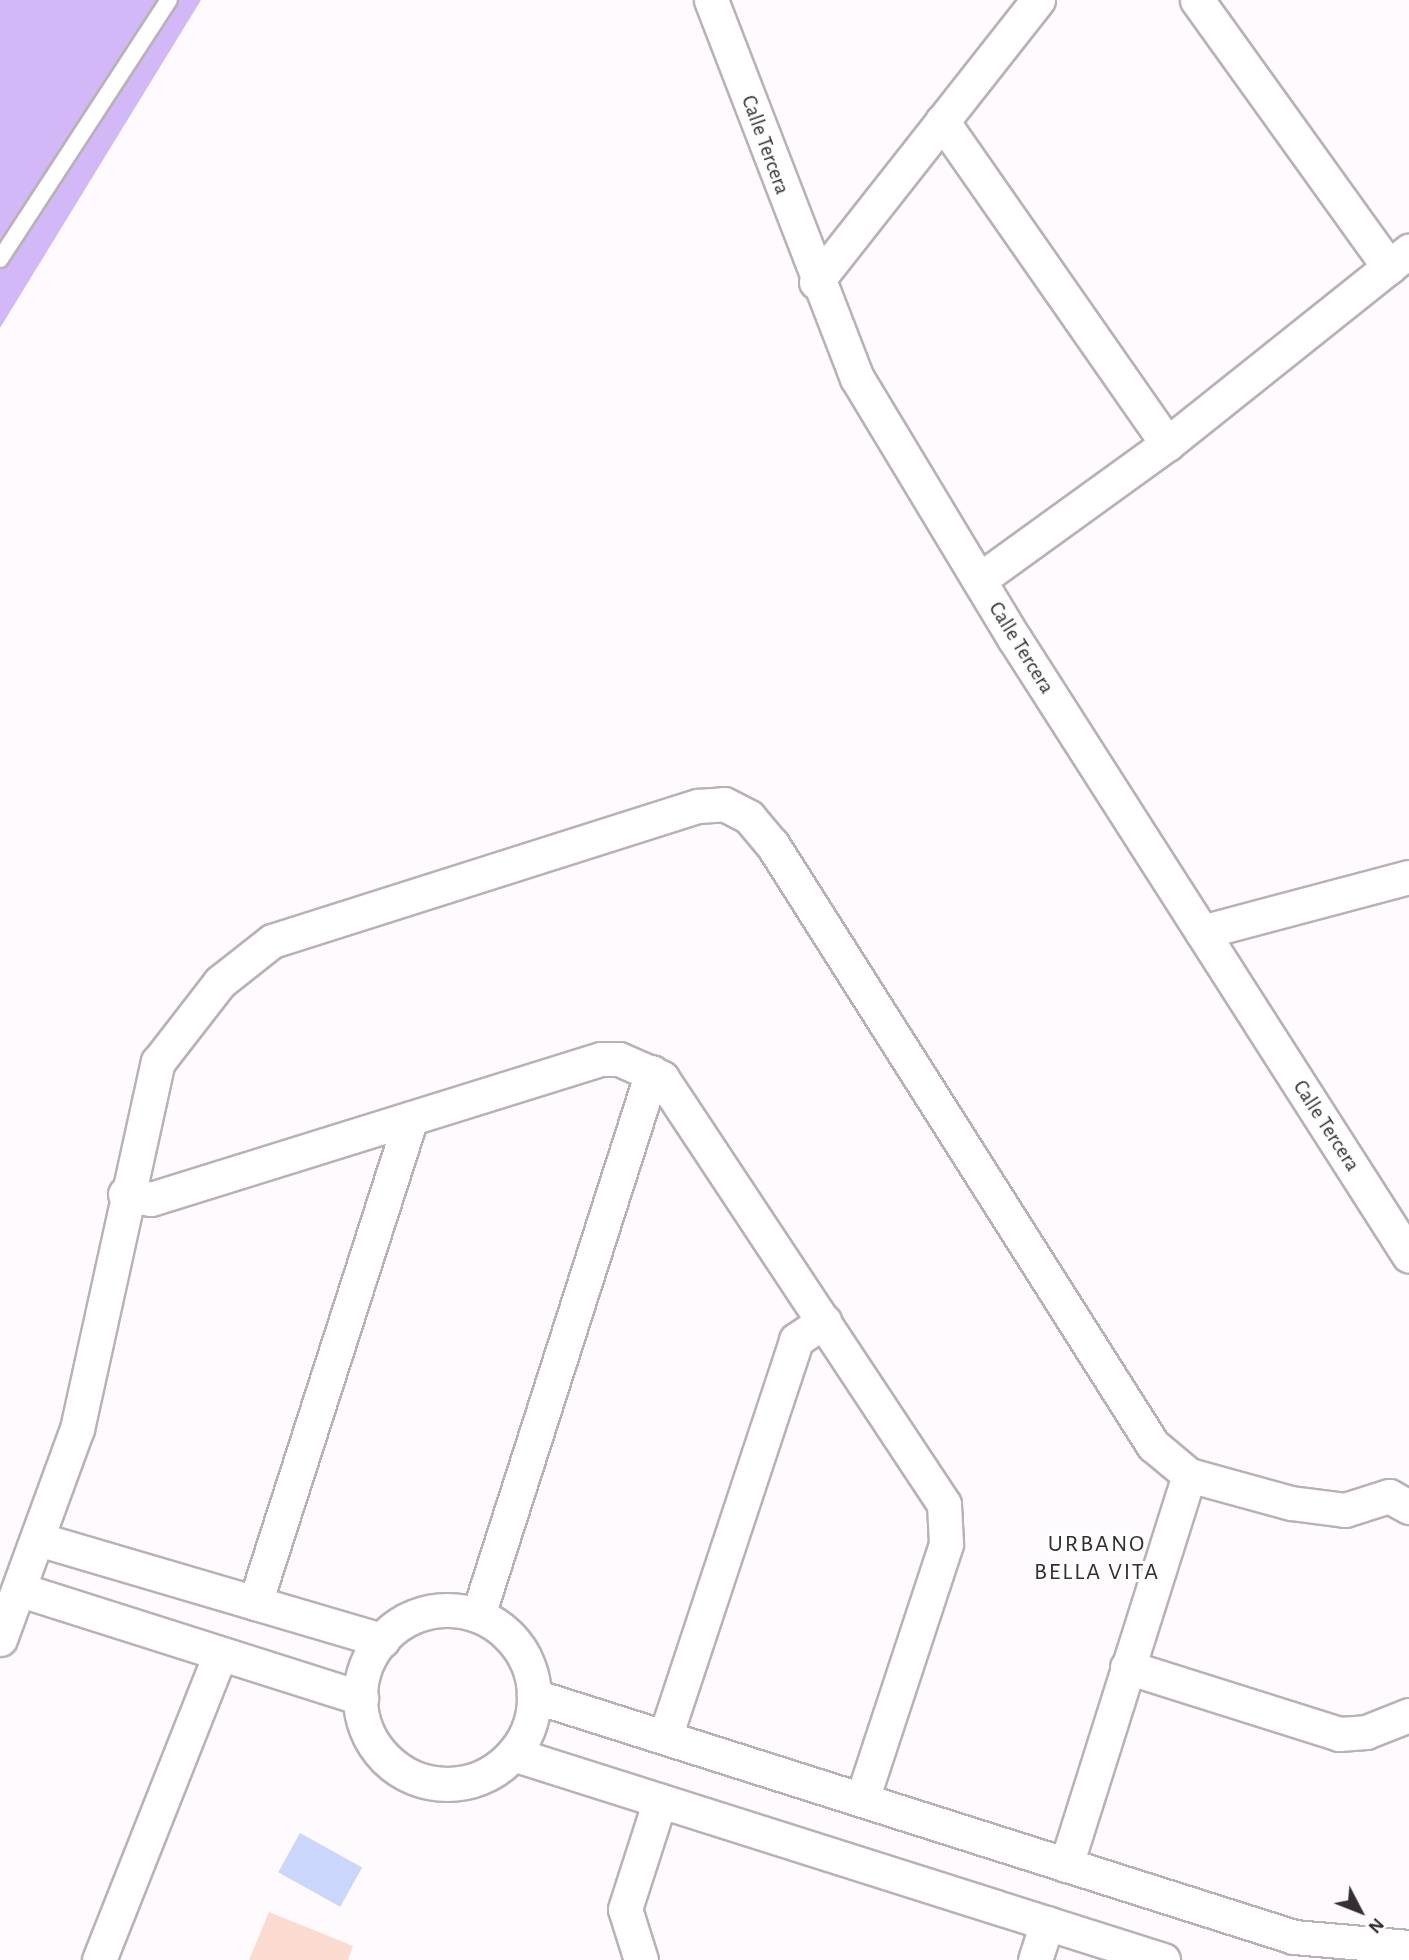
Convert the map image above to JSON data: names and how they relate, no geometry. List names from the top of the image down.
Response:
{
  "streets": {
    "street": ["Calle Tercera"]
  },
  "districts": ["URBANO BELLA VITA"],
  "north": "bottom right"
}
